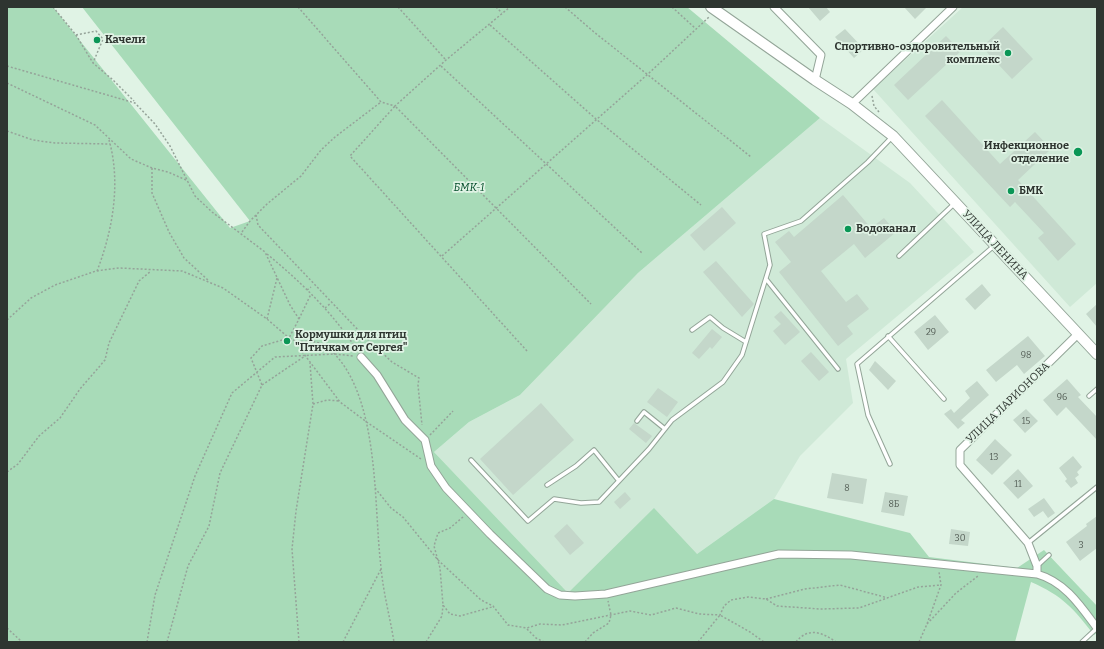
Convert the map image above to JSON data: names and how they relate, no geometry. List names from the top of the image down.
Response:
{
  "streets": {
    "main road": ["УЛИЦА ЛЕНИНА"],
    "street": ["УЛИЦА ЛАРИОНОВА"]
  },
  "crossings": [
    ["УЛИЦА ЛЕНИНА", "УЛИЦА ЛАРИОНОВА"]
  ],
  "parks": ["БМК-1"],
  "places": [
    "Качели",
    "Спортивно-оздоровительный комплекс",
    "Инфекционное отделение",
    "БМК",
    "Водоканал",
    "Кормушки для птиц \"Птичкам от Сергея\""
  ],
  "house_numbers": [
    "29",
    "98",
    "96",
    "15",
    "13",
    "11",
    "8",
    "8Б",
    "30",
    "3"
  ]
}
